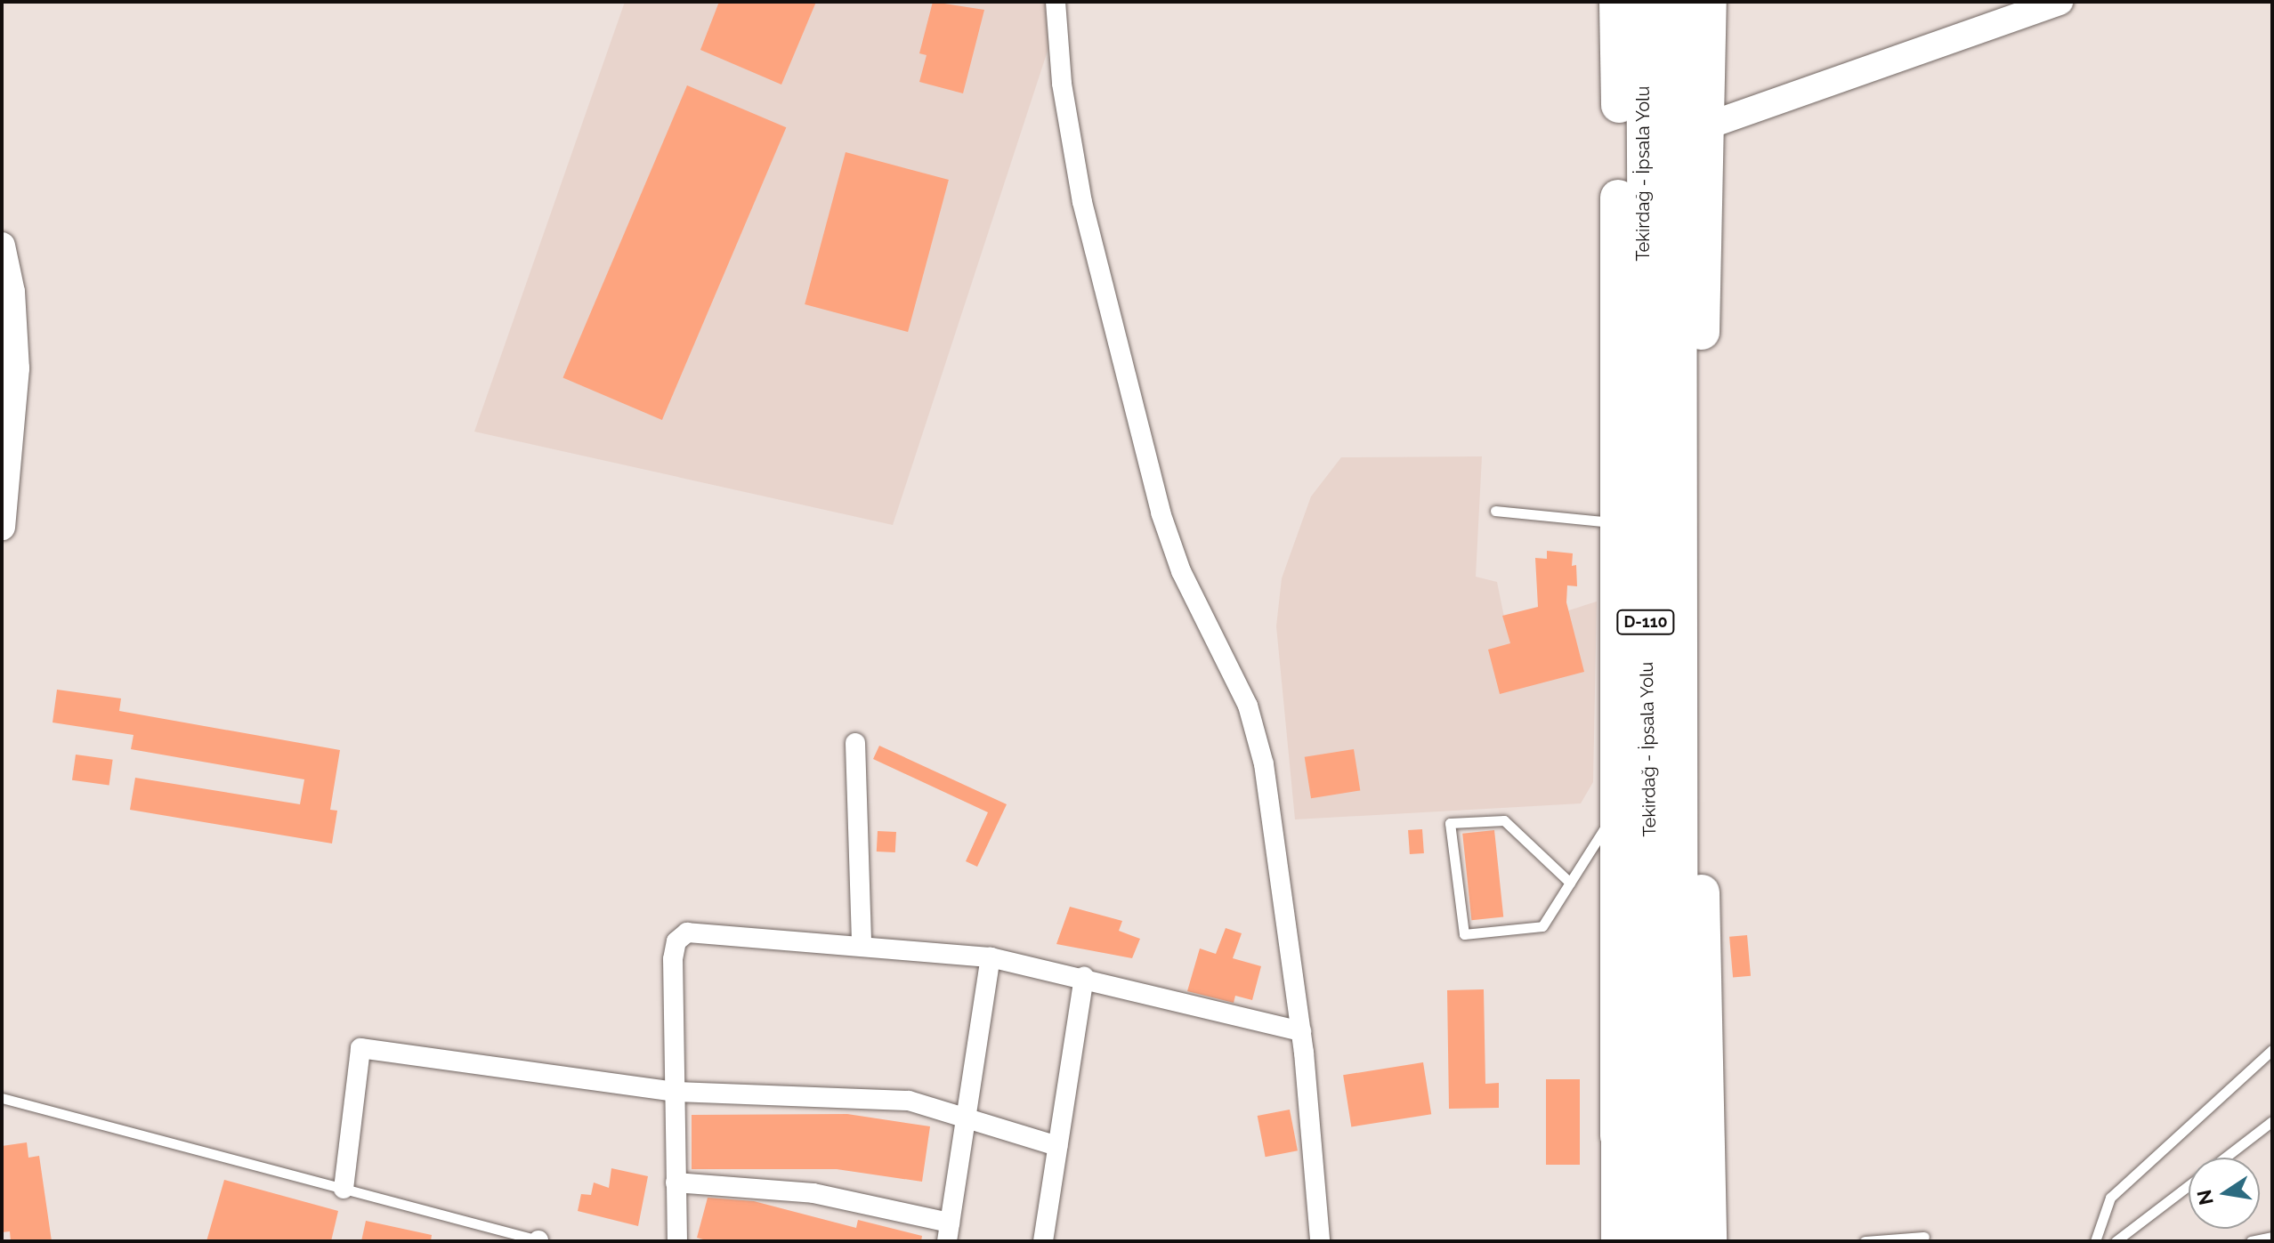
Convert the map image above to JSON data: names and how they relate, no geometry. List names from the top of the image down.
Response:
{
  "streets": {
    "highway": ["Tekirdağ - İpsala Yolu", "D-110"]
  },
  "north": "left"
}
